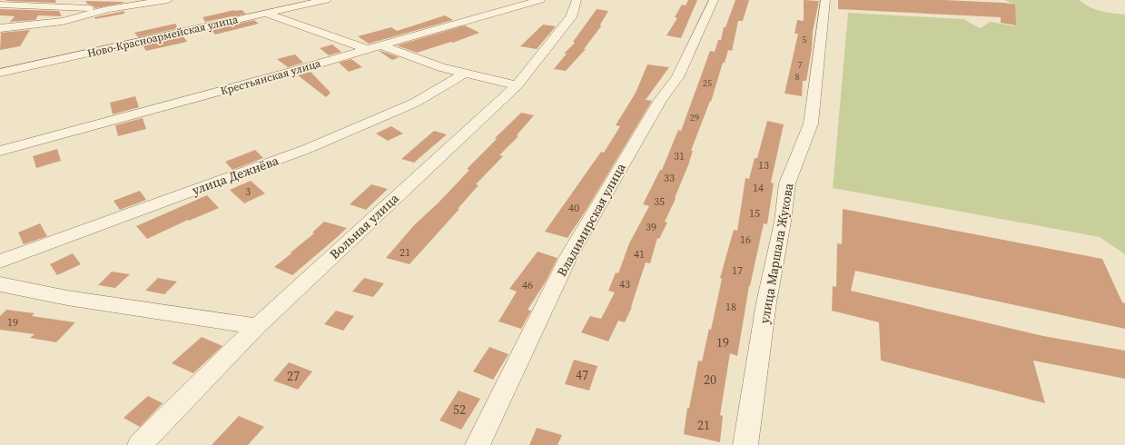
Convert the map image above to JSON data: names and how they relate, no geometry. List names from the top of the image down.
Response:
{
  "streets": {
    "street": [
      "Ново-Красноармейская улица",
      "Крестьянская улица",
      "улица Дежнёва",
      "Владимирская улица",
      "Вольная улица",
      "улица Маршала Жукова"
    ]
  },
  "house_numbers": [
    "5",
    "7",
    "8",
    "25",
    "29",
    "31",
    "13",
    "33",
    "14",
    "3",
    "35",
    "40",
    "15",
    "39",
    "16",
    "21",
    "41",
    "17",
    "43",
    "46",
    "18",
    "19",
    "19",
    "47",
    "27",
    "20",
    "52",
    "21"
  ]
}
